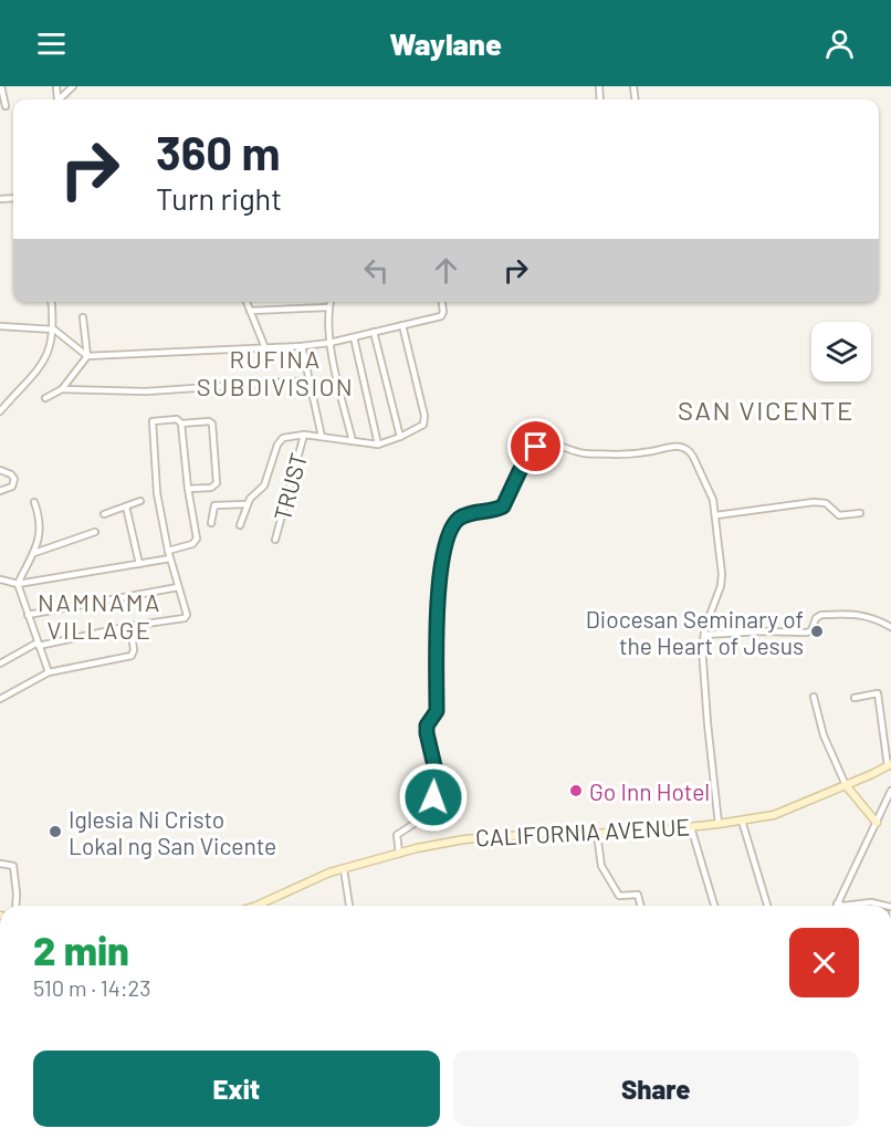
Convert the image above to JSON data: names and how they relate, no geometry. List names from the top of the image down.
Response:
{
  "streets": {
    "street": ["TRUST", "CALIFORNIA AVENUE"]
  },
  "districts": ["RUFINA SUBDIVISION", "SAN VICENTE", "NAMNAMA VILLAGE"],
  "places": ["Diocesan Seminary of the Heart of Jesus", "Go Inn Hotel", "Iglesia Ni Cristo Lokal ng San Vicente"],
  "page": {
    "header": "Waylane",
    "turn": ["360 m", "Turn right"],
    "heading": ["2 min", "510 m · 14:23"],
    "buttons": ["Exit", "Share"]
  }
}
